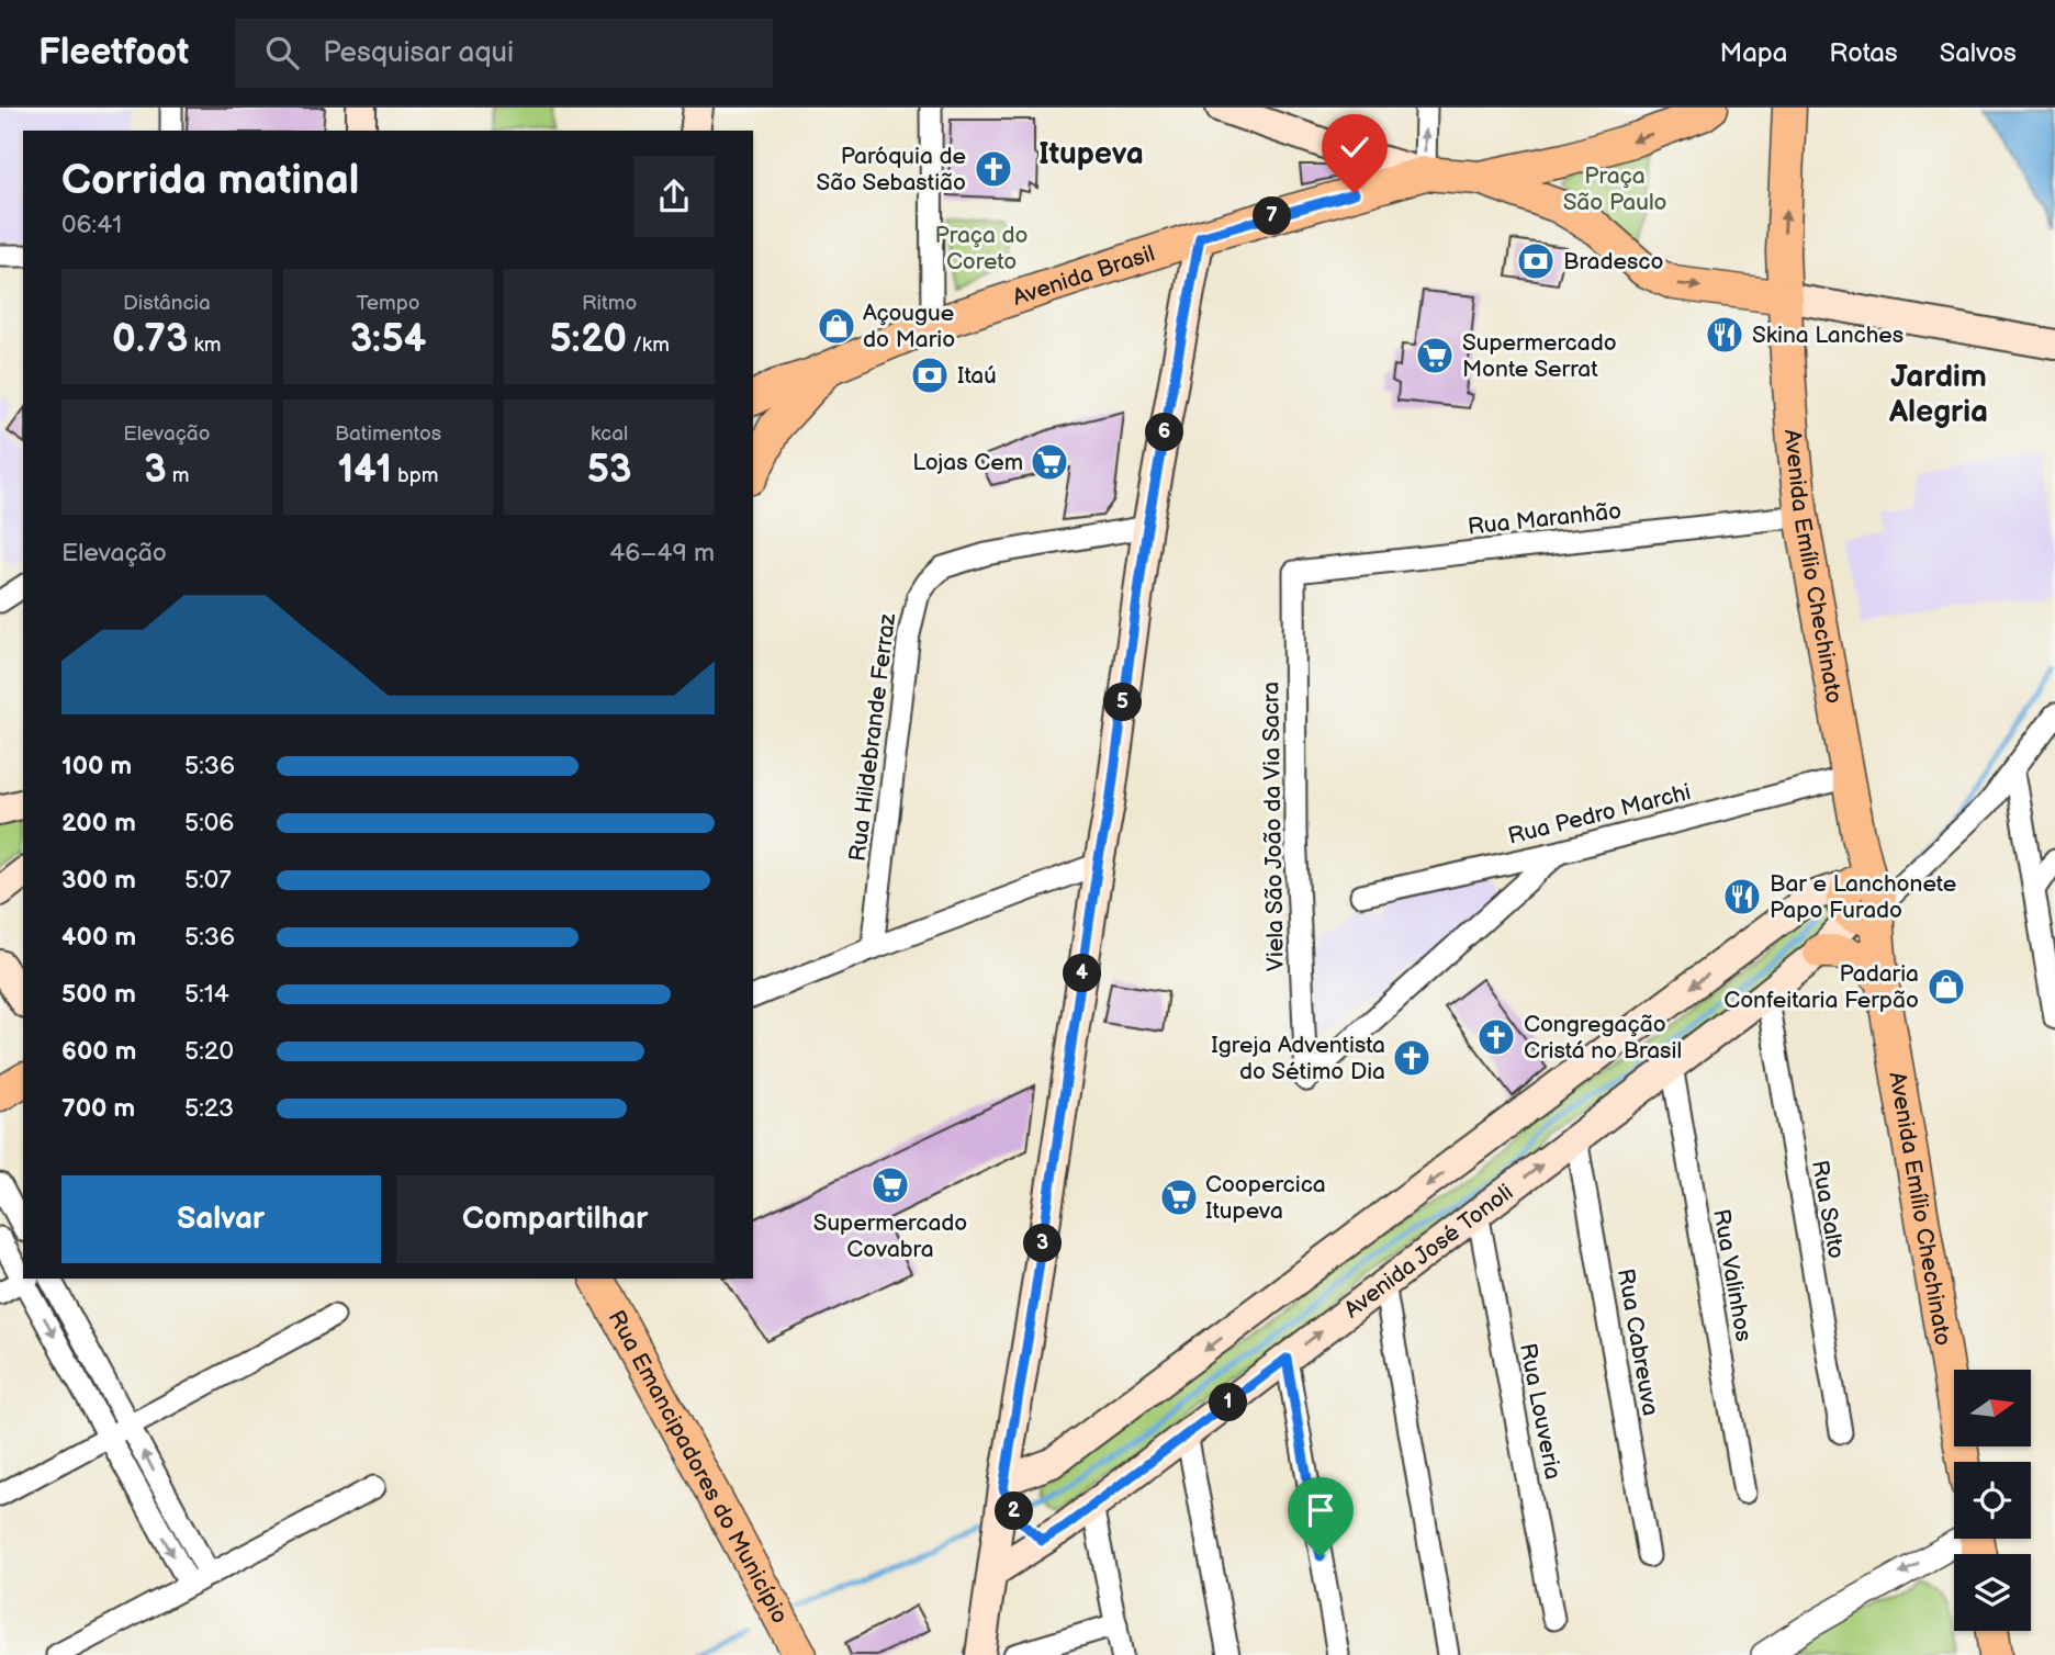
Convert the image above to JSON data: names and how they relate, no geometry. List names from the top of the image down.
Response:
{
  "streets": {
    "main road": [
      "Avenida Brasil",
      "Avenida Emílio Chechinato",
      "Avenida José Tonoli",
      "Rua Emancipadores do Município"
    ],
    "street": [
      "Rua Maranhão",
      "Rua Hildebrande Ferraz",
      "Rua Pedro Marchi",
      "Viela São João da Via Sacra",
      "Rua Salto",
      "Rua Valinhos",
      "Rua Cabreuva",
      "Rua Louveria"
    ]
  },
  "crossings": [
    ["Rua Maranhão", "Avenida Emílio Chechinato"],
    ["Rua Maranhão", "Viela São João da Via Sacra"],
    ["Avenida Emílio Chechinato", "Rua Pedro Marchi"],
    ["Avenida Emílio Chechinato", "Avenida José Tonoli"],
    ["Rua Pedro Marchi", "Viela São João da Via Sacra"],
    ["Rua Salto", "Avenida José Tonoli"],
    ["Avenida José Tonoli", "Rua Valinhos"],
    ["Avenida José Tonoli", "Rua Cabreuva"],
    ["Avenida José Tonoli", "Rua Louveria"]
  ],
  "districts": ["Itupeva", "Jardim Alegria"],
  "parks": ["Praça São Paulo", "Praça do Coreto"],
  "places": {
    "church": ["Paróquia de São Sebastião", "Congregação Cristá no Brasil", "Igreja Adventista do Sétimo Dia"],
    "bank": ["Bradesco", "Itaú"],
    "shop": ["Açougue do Mario", "Padaria Confeitaria Ferpão"],
    "restaurant": ["Skina Lanches", "Bar e Lanchonete Papo Furado"],
    "supermarket": [
      "Supermercado Monte Serrat",
      "Lojas Cem",
      "Supermercado Covabra",
      "Coopercica Itupeva"
    ]
  },
  "north": "right",
  "page": {
    "header": "Fleetfoot",
    "search": "Pesquisar aqui",
    "nav": ["Mapa", "Rotas", "Salvos"],
    "heading": ["Corrida matinal", "06:41"],
    "pins": [
      "7",
      "6",
      "5",
      "4",
      "3",
      "1",
      "2"
    ],
    "stats": [
      ["Distância", "0.73 km"],
      ["Tempo", "3:54"],
      ["Ritmo", "5:20 /km"],
      ["Elevação", "3 m"],
      ["Batimentos", "141 bpm"],
      ["kcal", "53"]
    ],
    "chart": ["Elevação", "46–49 m"],
    "list": [
      {
        "name": "100 m",
        "note": "5:36"
      },
      {
        "name": "200 m",
        "note": "5:06"
      },
      {
        "name": "300 m",
        "note": "5:07"
      },
      {
        "name": "400 m",
        "note": "5:36"
      },
      {
        "name": "500 m",
        "note": "5:14"
      },
      {
        "name": "600 m",
        "note": "5:20"
      },
      {
        "name": "700 m",
        "note": "5:23"
      }
    ],
    "buttons": ["Salvar", "Compartilhar"]
  }
}
